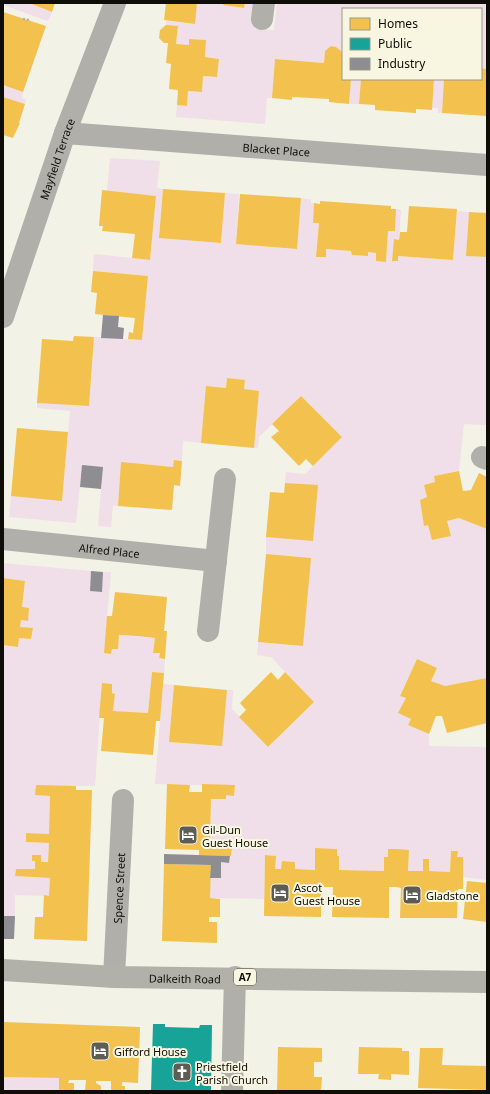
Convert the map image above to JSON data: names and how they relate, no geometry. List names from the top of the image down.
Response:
{
  "streets": {
    "main road": ["Dalkeith Road", "A7"],
    "street": [
      "Blacket Place",
      "Mayfield Terrace",
      "Alfred Place",
      "Spence Street"
    ]
  },
  "crossings": [
    ["Blacket Place", "Mayfield Terrace"],
    ["Spence Street", "Dalkeith Road"]
  ],
  "places": {
    "hotel": [
      "Gil-Dun Guest House",
      "Ascot Guest House",
      "Gladstone",
      "Gifford House"
    ],
    "church": ["Priestfield Parish Church"]
  },
  "legend": ["Homes", "Public", "Industry"]
}
